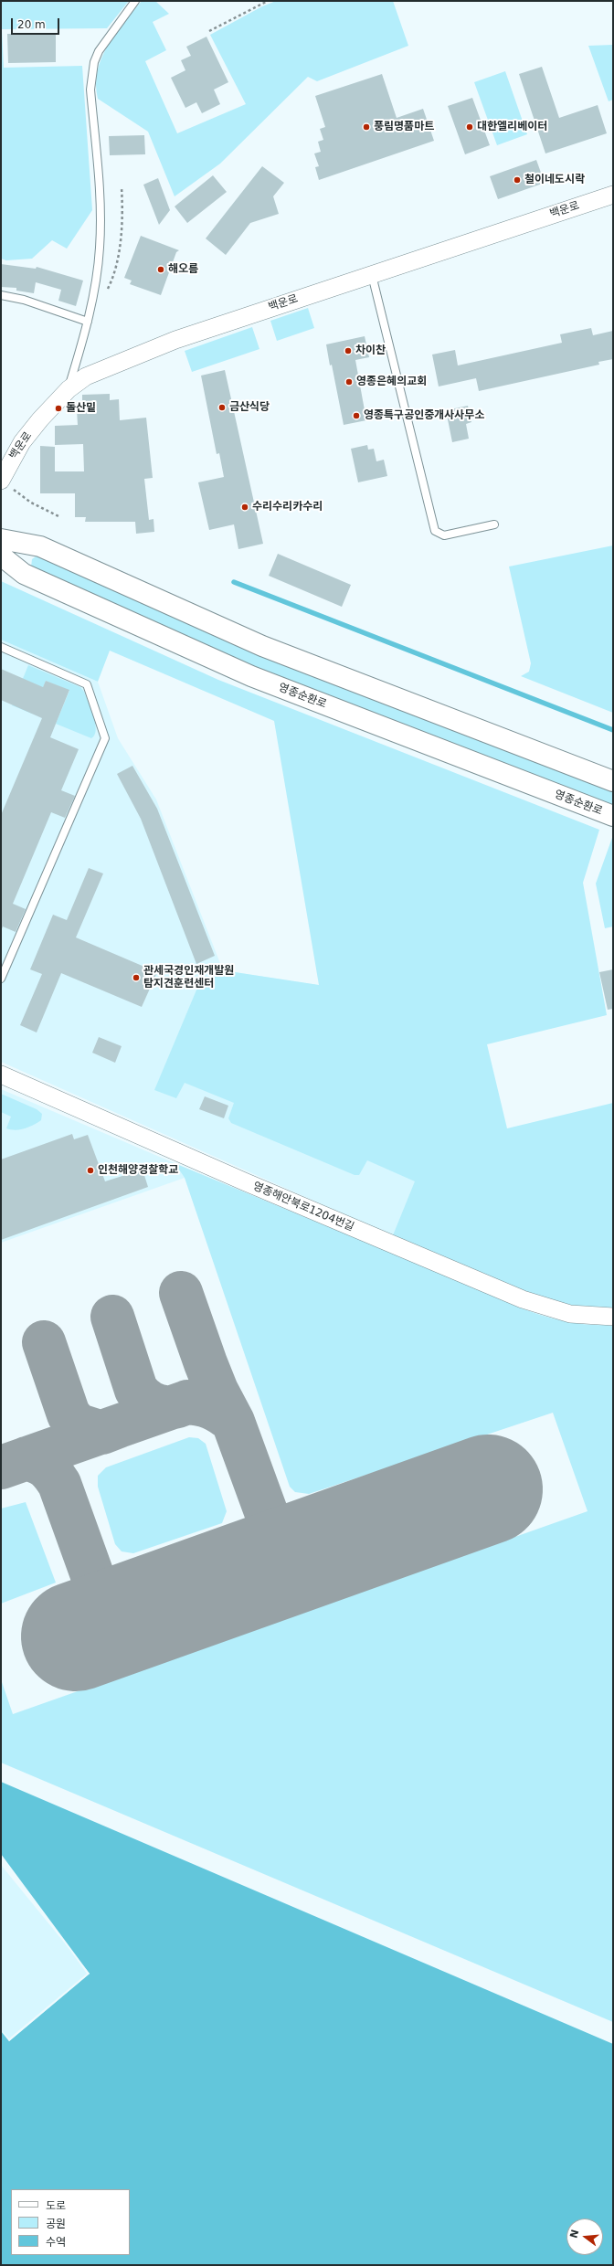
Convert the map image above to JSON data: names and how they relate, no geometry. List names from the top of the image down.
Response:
{
  "streets": {
    "main road": ["영종순환로"],
    "street": ["백운로", "영종해안북로1204번길"]
  },
  "places": [
    "풍림명품마트",
    "대한엘리베이터",
    "철이네도시락",
    "해오름",
    "차이찬",
    "영종은혜의교회",
    "금산식당",
    "돌산밑",
    "영종특구공인중개사사무소",
    "수리수리카수리",
    "관세국경인재개발원 탐지견훈련센터",
    "인천해양경찰학교"
  ],
  "legend": ["도로", "공원", "수역"],
  "scale_bar": "20 m",
  "north": "left"
}
